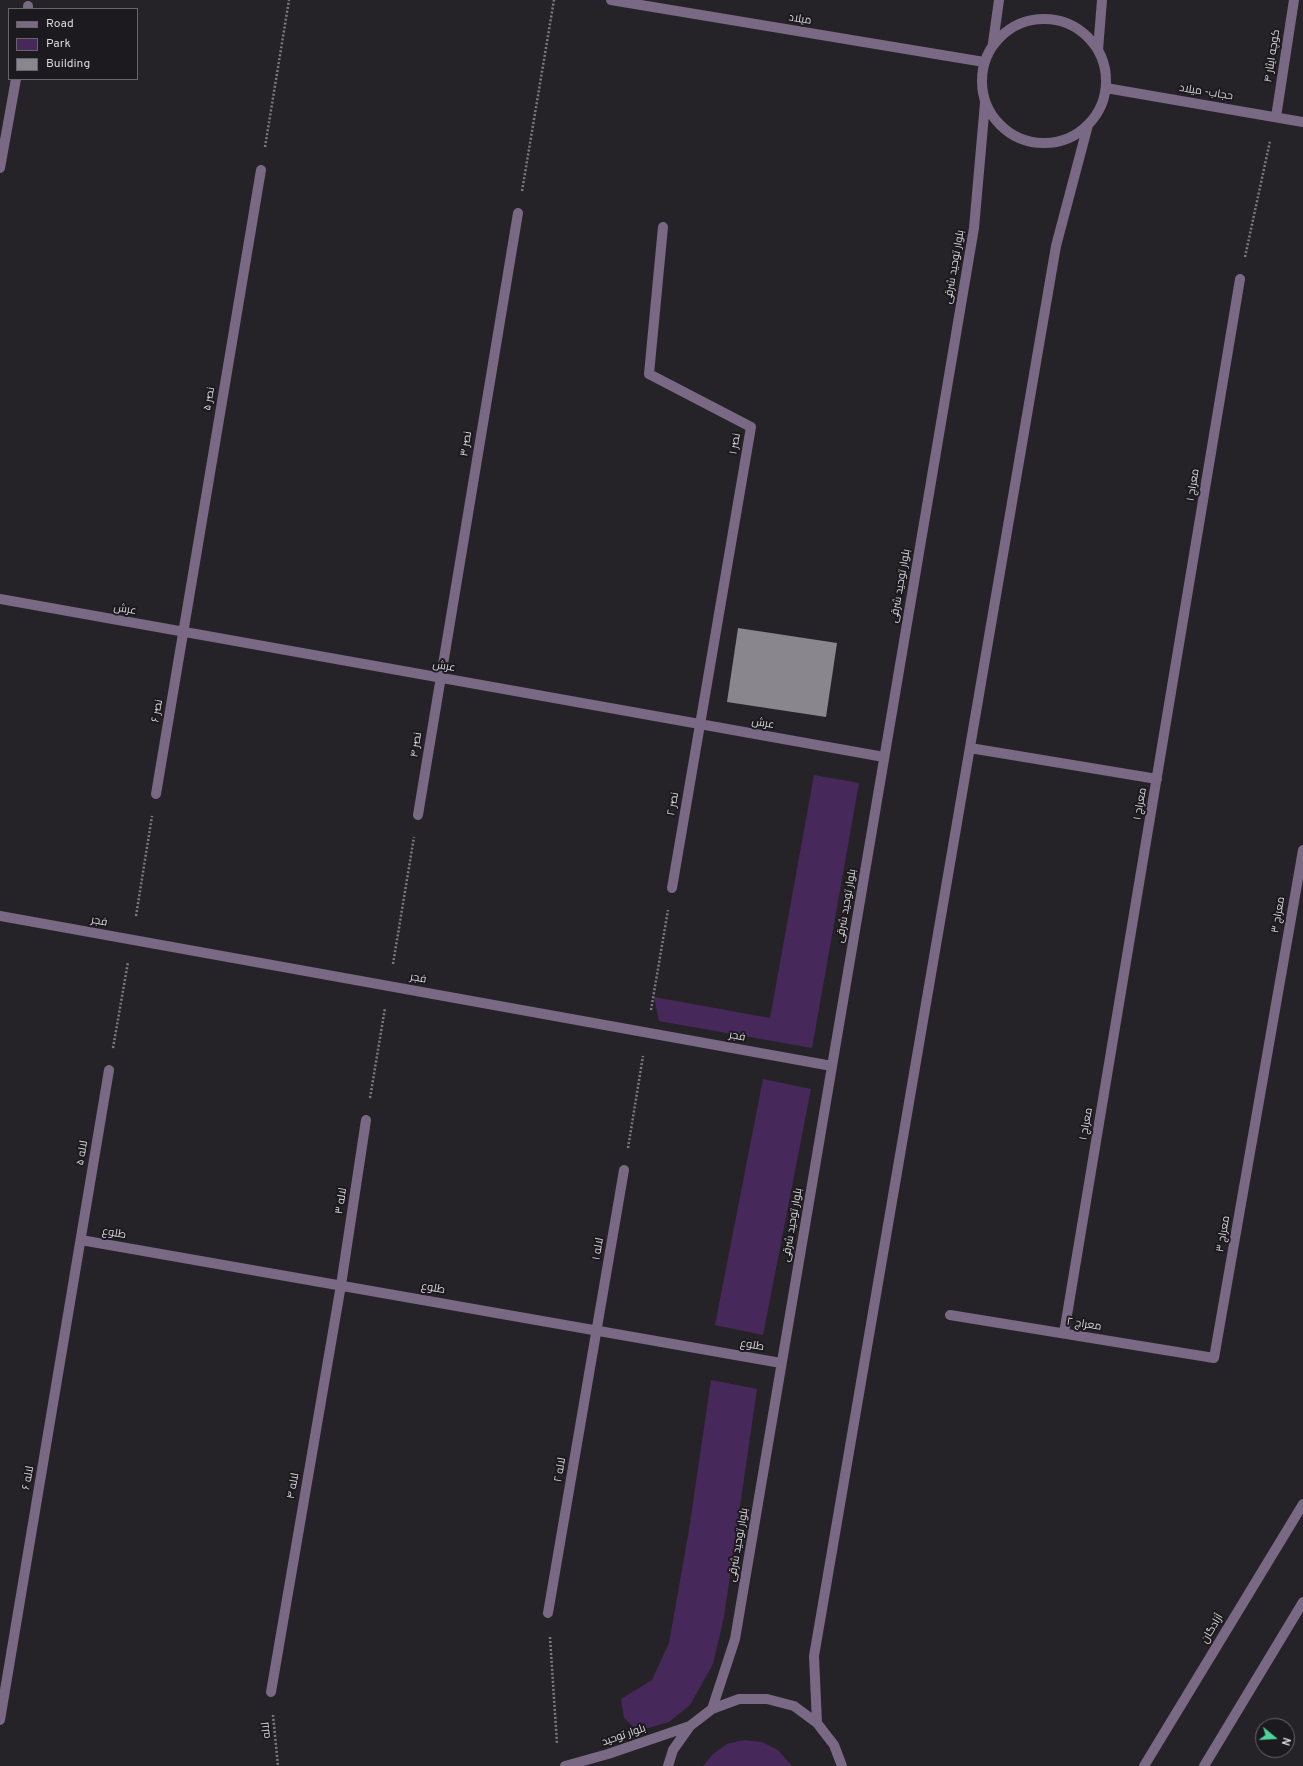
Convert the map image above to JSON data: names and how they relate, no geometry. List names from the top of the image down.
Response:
{
  "streets": {
    "street": [
      "میلاد",
      "کوچه ایثار ۴",
      "حجاب- میلاد",
      "بلوار توحید شرقی",
      "نصر ۵",
      "نصر ۳",
      "نصر ۱",
      "معراج ۱",
      "عرش",
      "نصر ۶",
      "نصر ۴",
      "نصر ۲",
      "معراج ۳",
      "فجر",
      "لاله ۵",
      "لاله ۳",
      "طلوع",
      "لاله ۱",
      "معراج ۲",
      "لاله ۲",
      "لاله ۶",
      "لاله ۴",
      "آزادگان",
      "بلوار توحید"
    ],
    "path": ["لاله"]
  },
  "crossings": [
    ["میلاد", "حجاب- میلاد"],
    ["میلاد", "بلوار توحید شرقی"],
    ["کوچه ایثار ۴", "حجاب- میلاد"],
    ["حجاب- میلاد", "بلوار توحید شرقی"],
    ["بلوار توحید شرقی", "عرش"],
    ["بلوار توحید شرقی", "فجر"],
    ["بلوار توحید شرقی", "طلوع"],
    ["نصر ۵", "عرش"],
    ["نصر ۵", "نصر ۶"],
    ["نصر ۳", "عرش"],
    ["نصر ۳", "نصر ۴"],
    ["نصر ۱", "عرش"],
    ["نصر ۱", "نصر ۲"],
    ["معراج ۱", "معراج ۲"],
    ["عرش", "نصر ۶"],
    ["عرش", "نصر ۴"],
    ["عرش", "نصر ۲"],
    ["معراج ۳", "معراج ۲"],
    ["لاله ۵", "طلوع"],
    ["لاله ۵", "لاله ۶"],
    ["لاله ۳", "طلوع"],
    ["لاله ۳", "لاله ۴"],
    ["طلوع", "لاله ۱"],
    ["طلوع", "لاله ۲"],
    ["طلوع", "لاله ۶"],
    ["طلوع", "لاله ۴"],
    ["لاله ۱", "لاله ۲"],
    ["لاله ۴", "لاله"]
  ],
  "legend": ["Road", "Park", "Building"],
  "north": "right"
}
